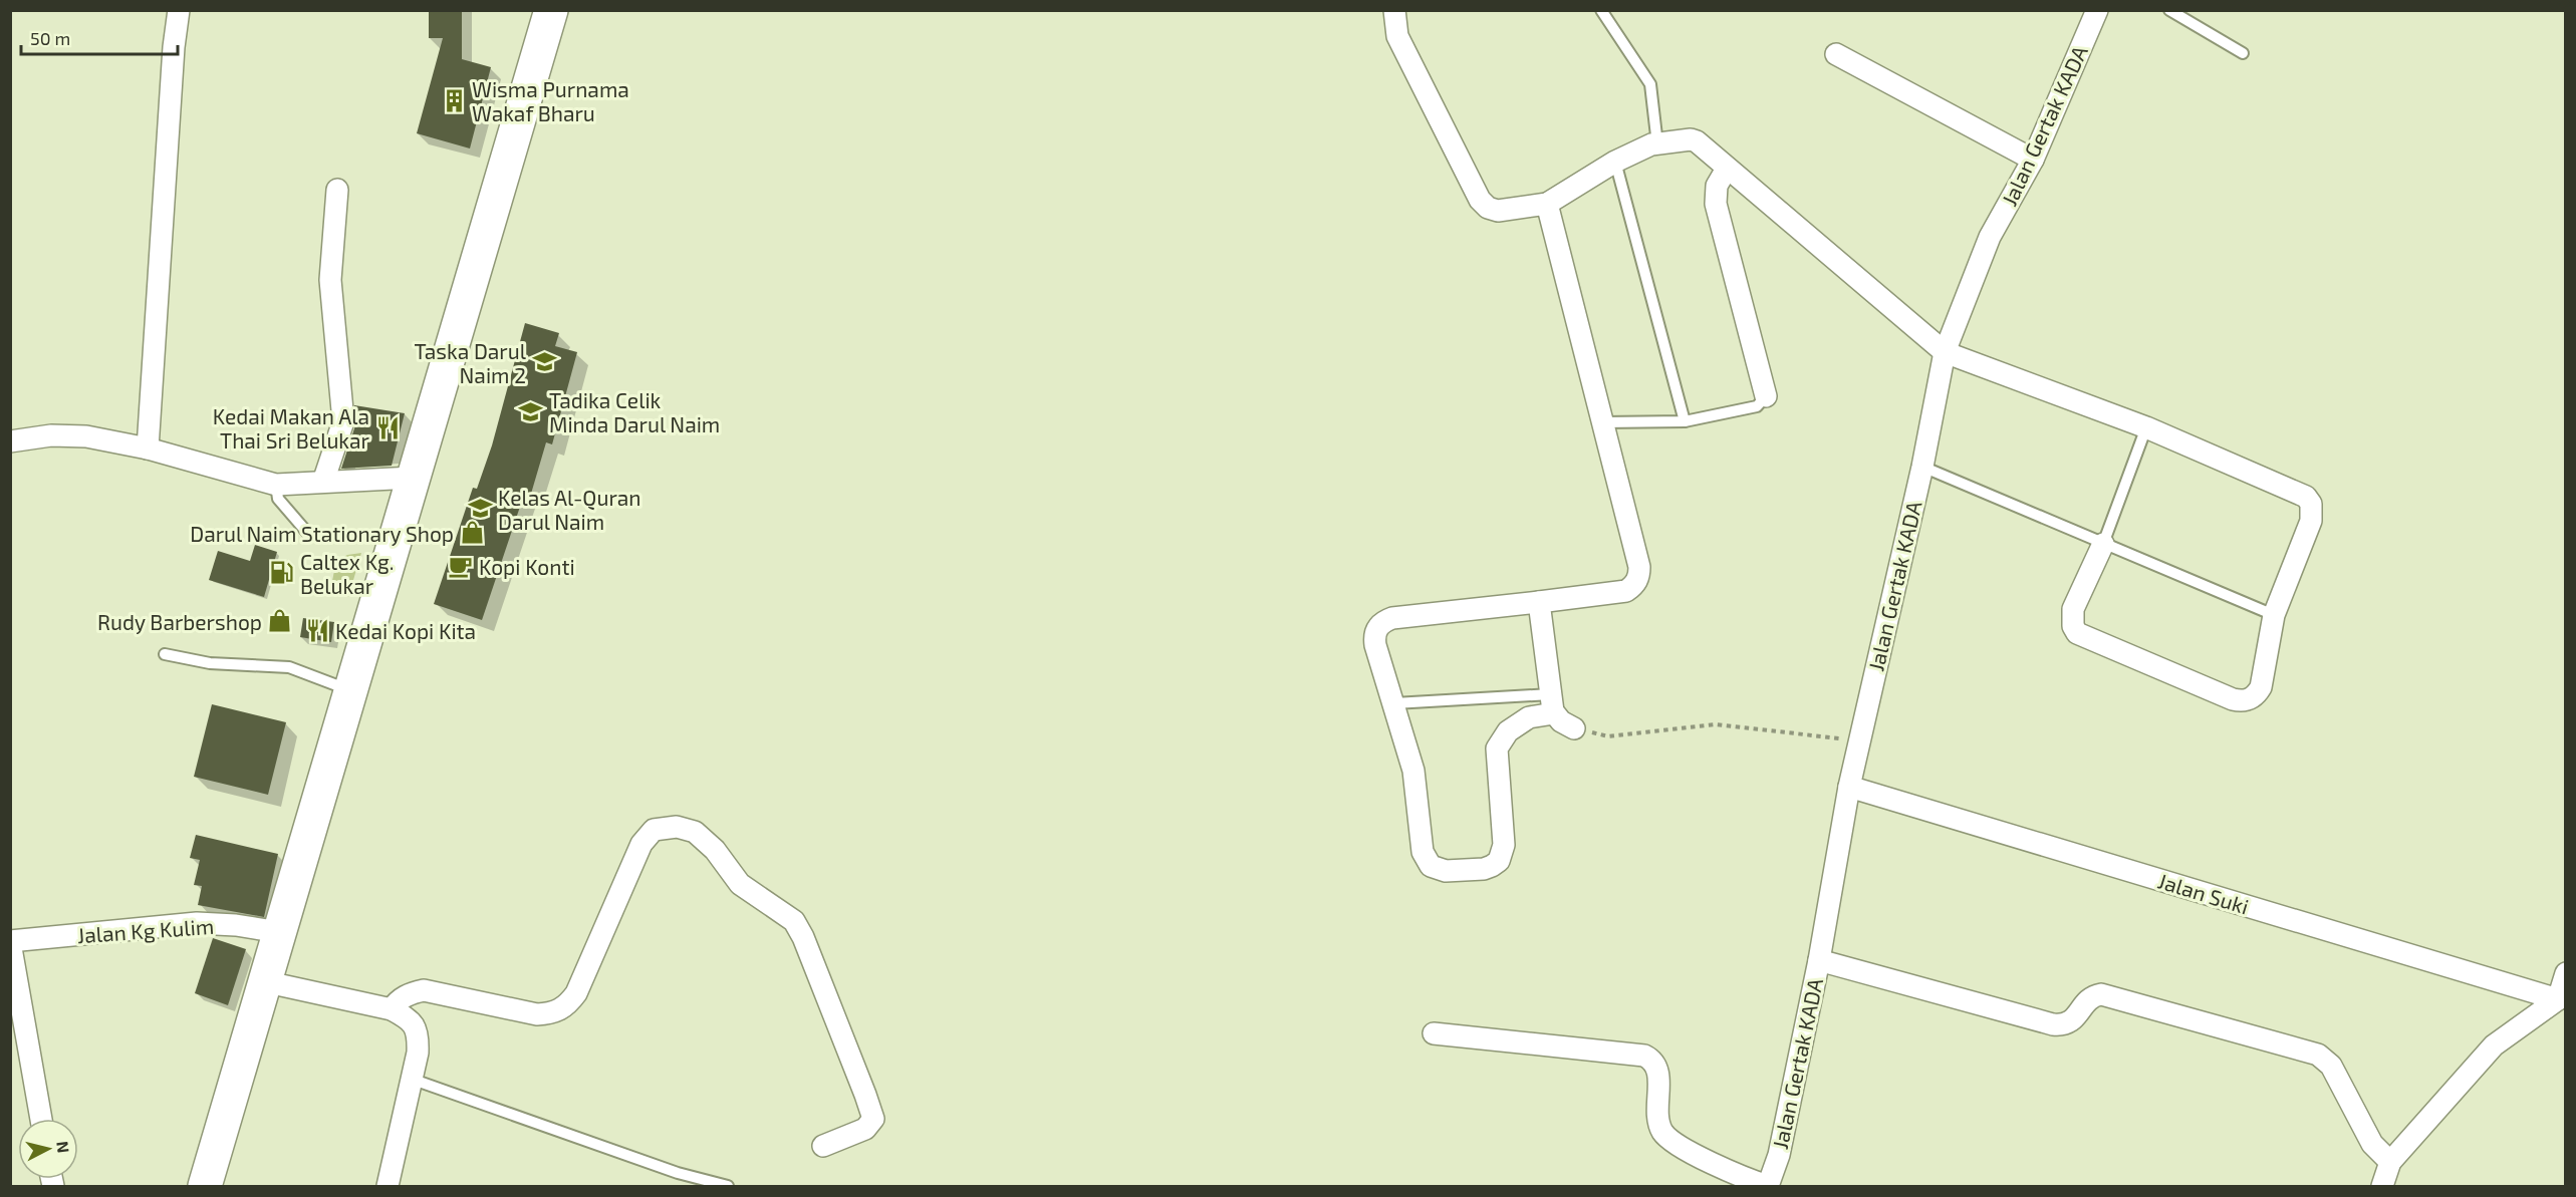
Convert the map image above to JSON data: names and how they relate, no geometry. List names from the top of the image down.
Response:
{
  "streets": {
    "street": ["Jalan Gertak KADA", "Jalan Suki", "Jalan Kg Kulim"]
  },
  "crossings": [
    ["Jalan Gertak KADA", "Jalan Suki"]
  ],
  "places": {
    "building": ["Wisma Purnama Wakaf Bharu"],
    "school or university": ["Taska Darul Naim 2", "Tadika Celik Minda Darul Naim", "Kelas Al-Quran Darul Naim"],
    "restaurant": ["Kedai Makan Ala Thai Sri Belukar", "Kedai Kopi Kita"],
    "shop": ["Darul Naim Stationary Shop", "Rudy Barbershop"],
    "cafe": ["Kopi Konti"],
    "fuel station": ["Caltex Kg. Belukar"]
  },
  "scale_bar": "50 m",
  "north": "right"
}
